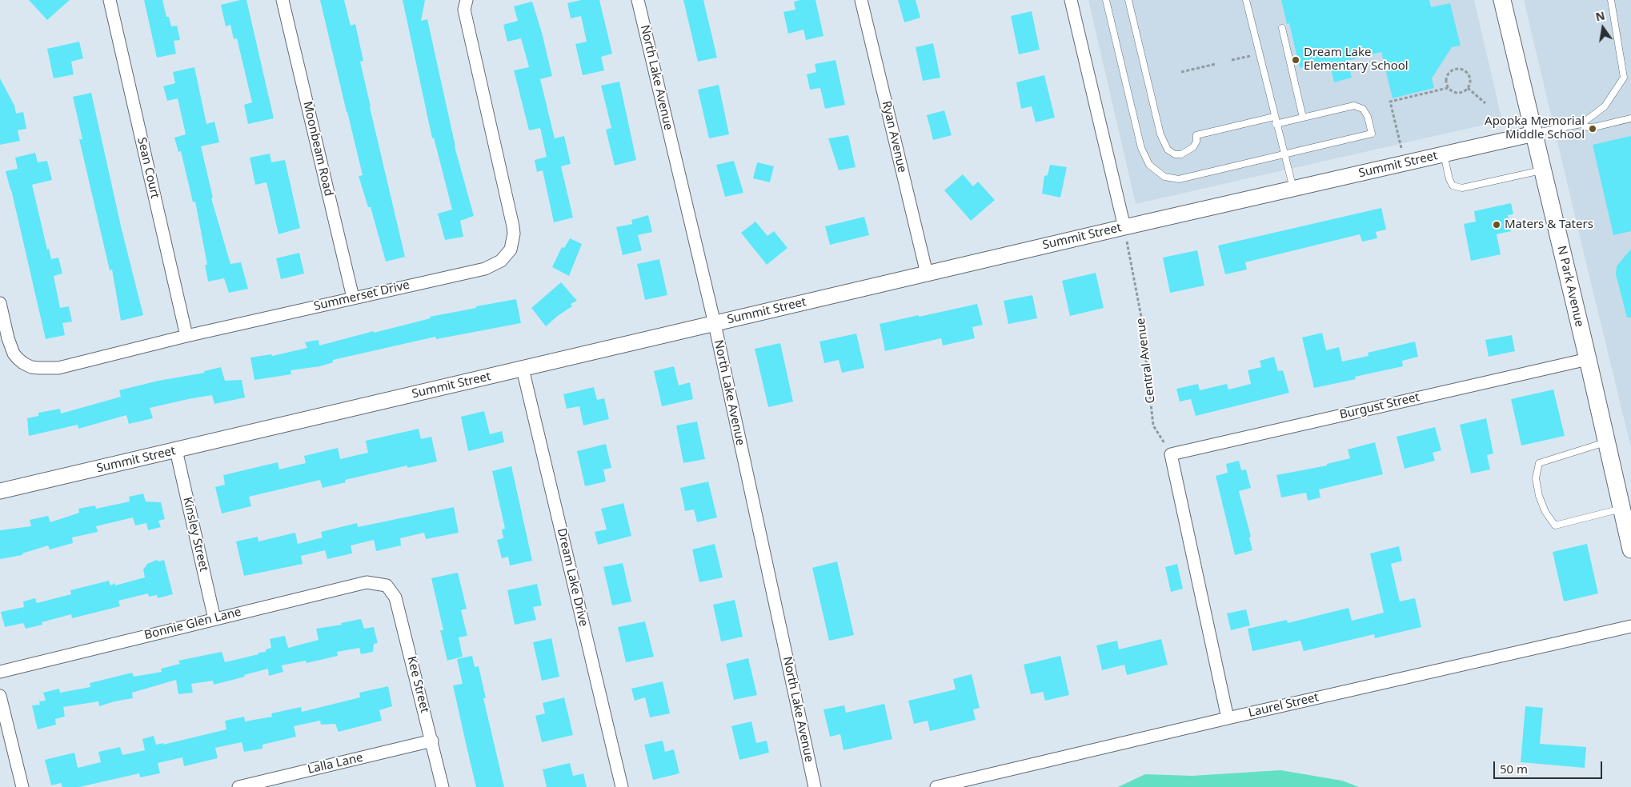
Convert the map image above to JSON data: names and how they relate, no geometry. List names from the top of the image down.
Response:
{
  "streets": {
    "main road": ["N Park Avenue"],
    "street": [
      "North Lake Avenue",
      "Ryan Avenue",
      "Moonbeam Road",
      "Summit Street",
      "Sean Court",
      "Summerset Drive",
      "Burgust Street",
      "Kinsley Street",
      "Dream Lake Drive",
      "Bonnie Glen Lane",
      "Kee Street",
      "Laurel Street",
      "Lalla Lane"
    ],
    "path": ["Central Avenue"]
  },
  "crossings": [
    ["North Lake Avenue", "Summit Street"],
    ["Ryan Avenue", "Summit Street"],
    ["Moonbeam Road", "Summerset Drive"],
    ["Summit Street", "N Park Avenue"],
    ["Summit Street", "Central Avenue"],
    ["Summit Street", "Kinsley Street"],
    ["Summit Street", "Dream Lake Drive"],
    ["Sean Court", "Summerset Drive"],
    ["N Park Avenue", "Burgust Street"],
    ["Central Avenue", "Burgust Street"],
    ["Kinsley Street", "Bonnie Glen Lane"],
    ["Bonnie Glen Lane", "Kee Street"],
    ["Kee Street", "Lalla Lane"]
  ],
  "places": ["Dream Lake Elementary School", "Apopka Memorial Middle School", "Maters & Taters"],
  "scale_bar": "50 m",
  "north": "top"
}
